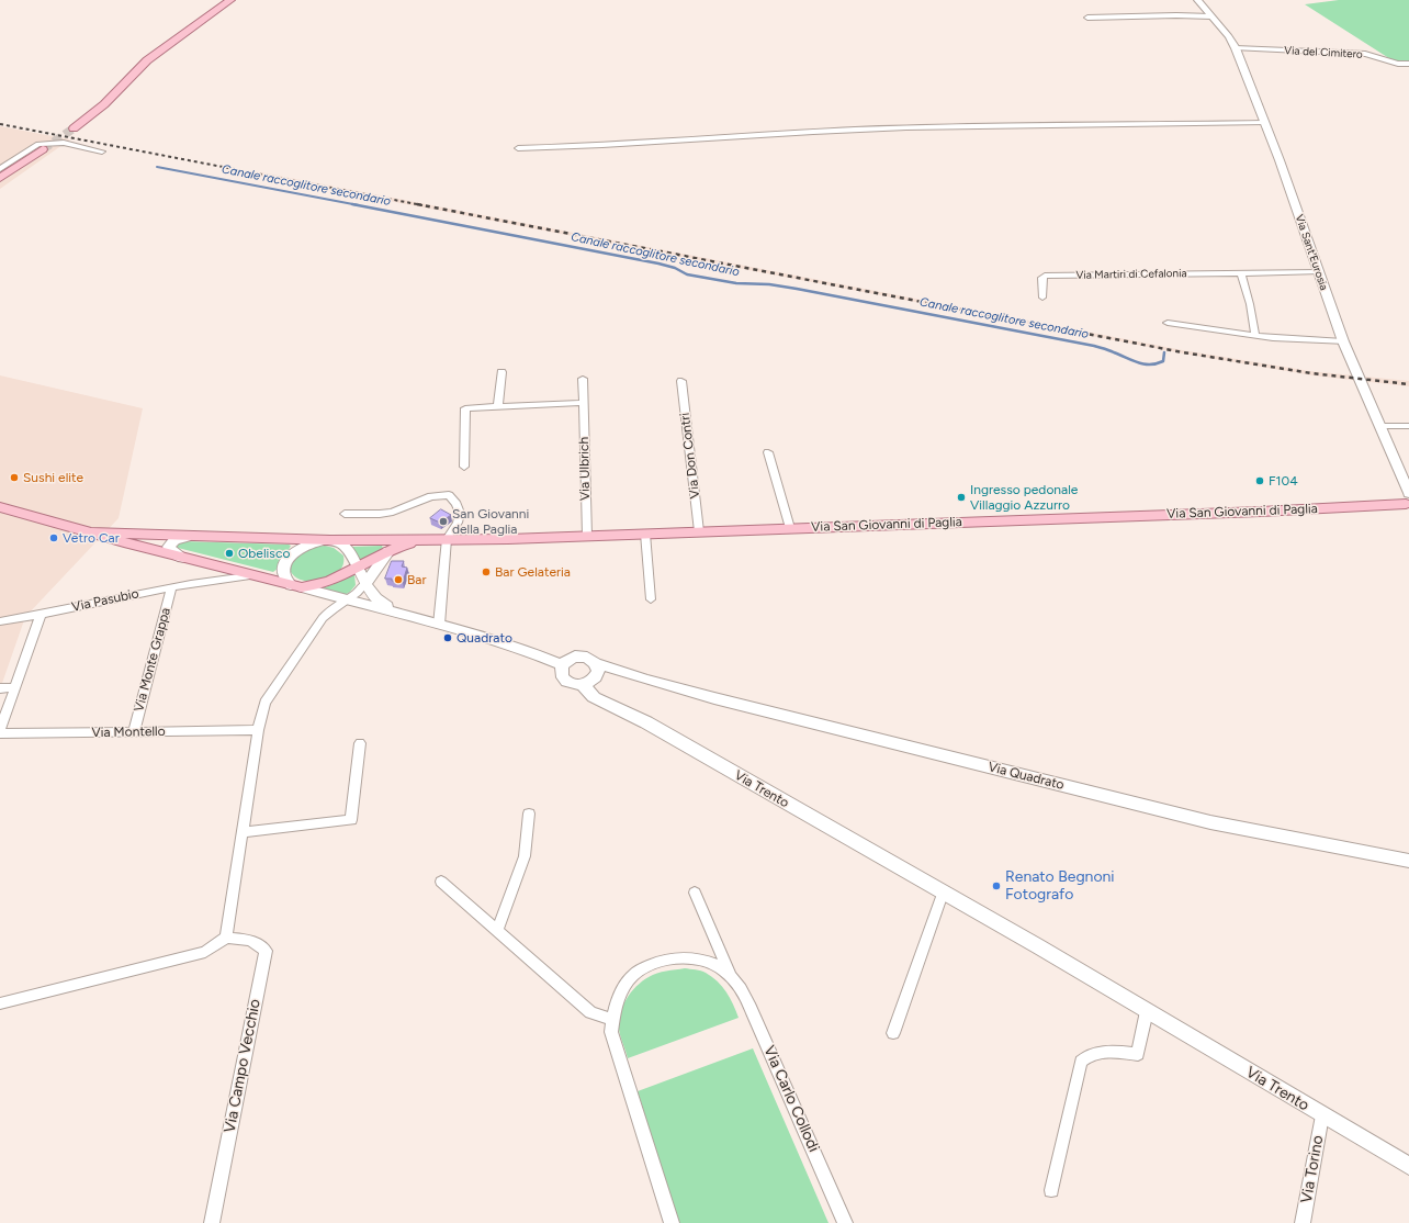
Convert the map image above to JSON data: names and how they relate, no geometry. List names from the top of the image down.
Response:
{
  "streets": {
    "main road": ["Via San Giovanni di Paglia"],
    "street": [
      "Via del Cimitero",
      "Via Sant'Eurosia",
      "Via Martiri di Cefalonia",
      "Via Don Contri",
      "Via Ulbrich",
      "Via Pasubio",
      "Via Monte Grappa",
      "Via Montello",
      "Via Quadrato",
      "Via Trento",
      "Via Campo Vecchio",
      "Via Carlo Collodi",
      "Via Torino"
    ]
  },
  "crossings": [
    ["Via del Cimitero", "Via Sant'Eurosia"],
    ["Via Sant'Eurosia", "Via Martiri di Cefalonia"],
    ["Via Sant'Eurosia", "Via San Giovanni di Paglia"],
    ["Via Don Contri", "Via San Giovanni di Paglia"],
    ["Via Ulbrich", "Via San Giovanni di Paglia"],
    ["Via Pasubio", "Via Monte Grappa"],
    ["Via Monte Grappa", "Via Montello"],
    ["Via Quadrato", "Via Trento"],
    ["Via Trento", "Via Torino"]
  ],
  "water": ["Canale raccoglitore secondario"],
  "places": [
    "Sushi elite",
    "F104",
    "Ingresso pedonale Villaggio Azzurro",
    "San Giovanni della Paglia",
    "Vetro Car",
    "Obelisco",
    "Bar Gelateria",
    "Bar",
    "Quadrato",
    "Renato Begnoni Fotografo"
  ]
}
